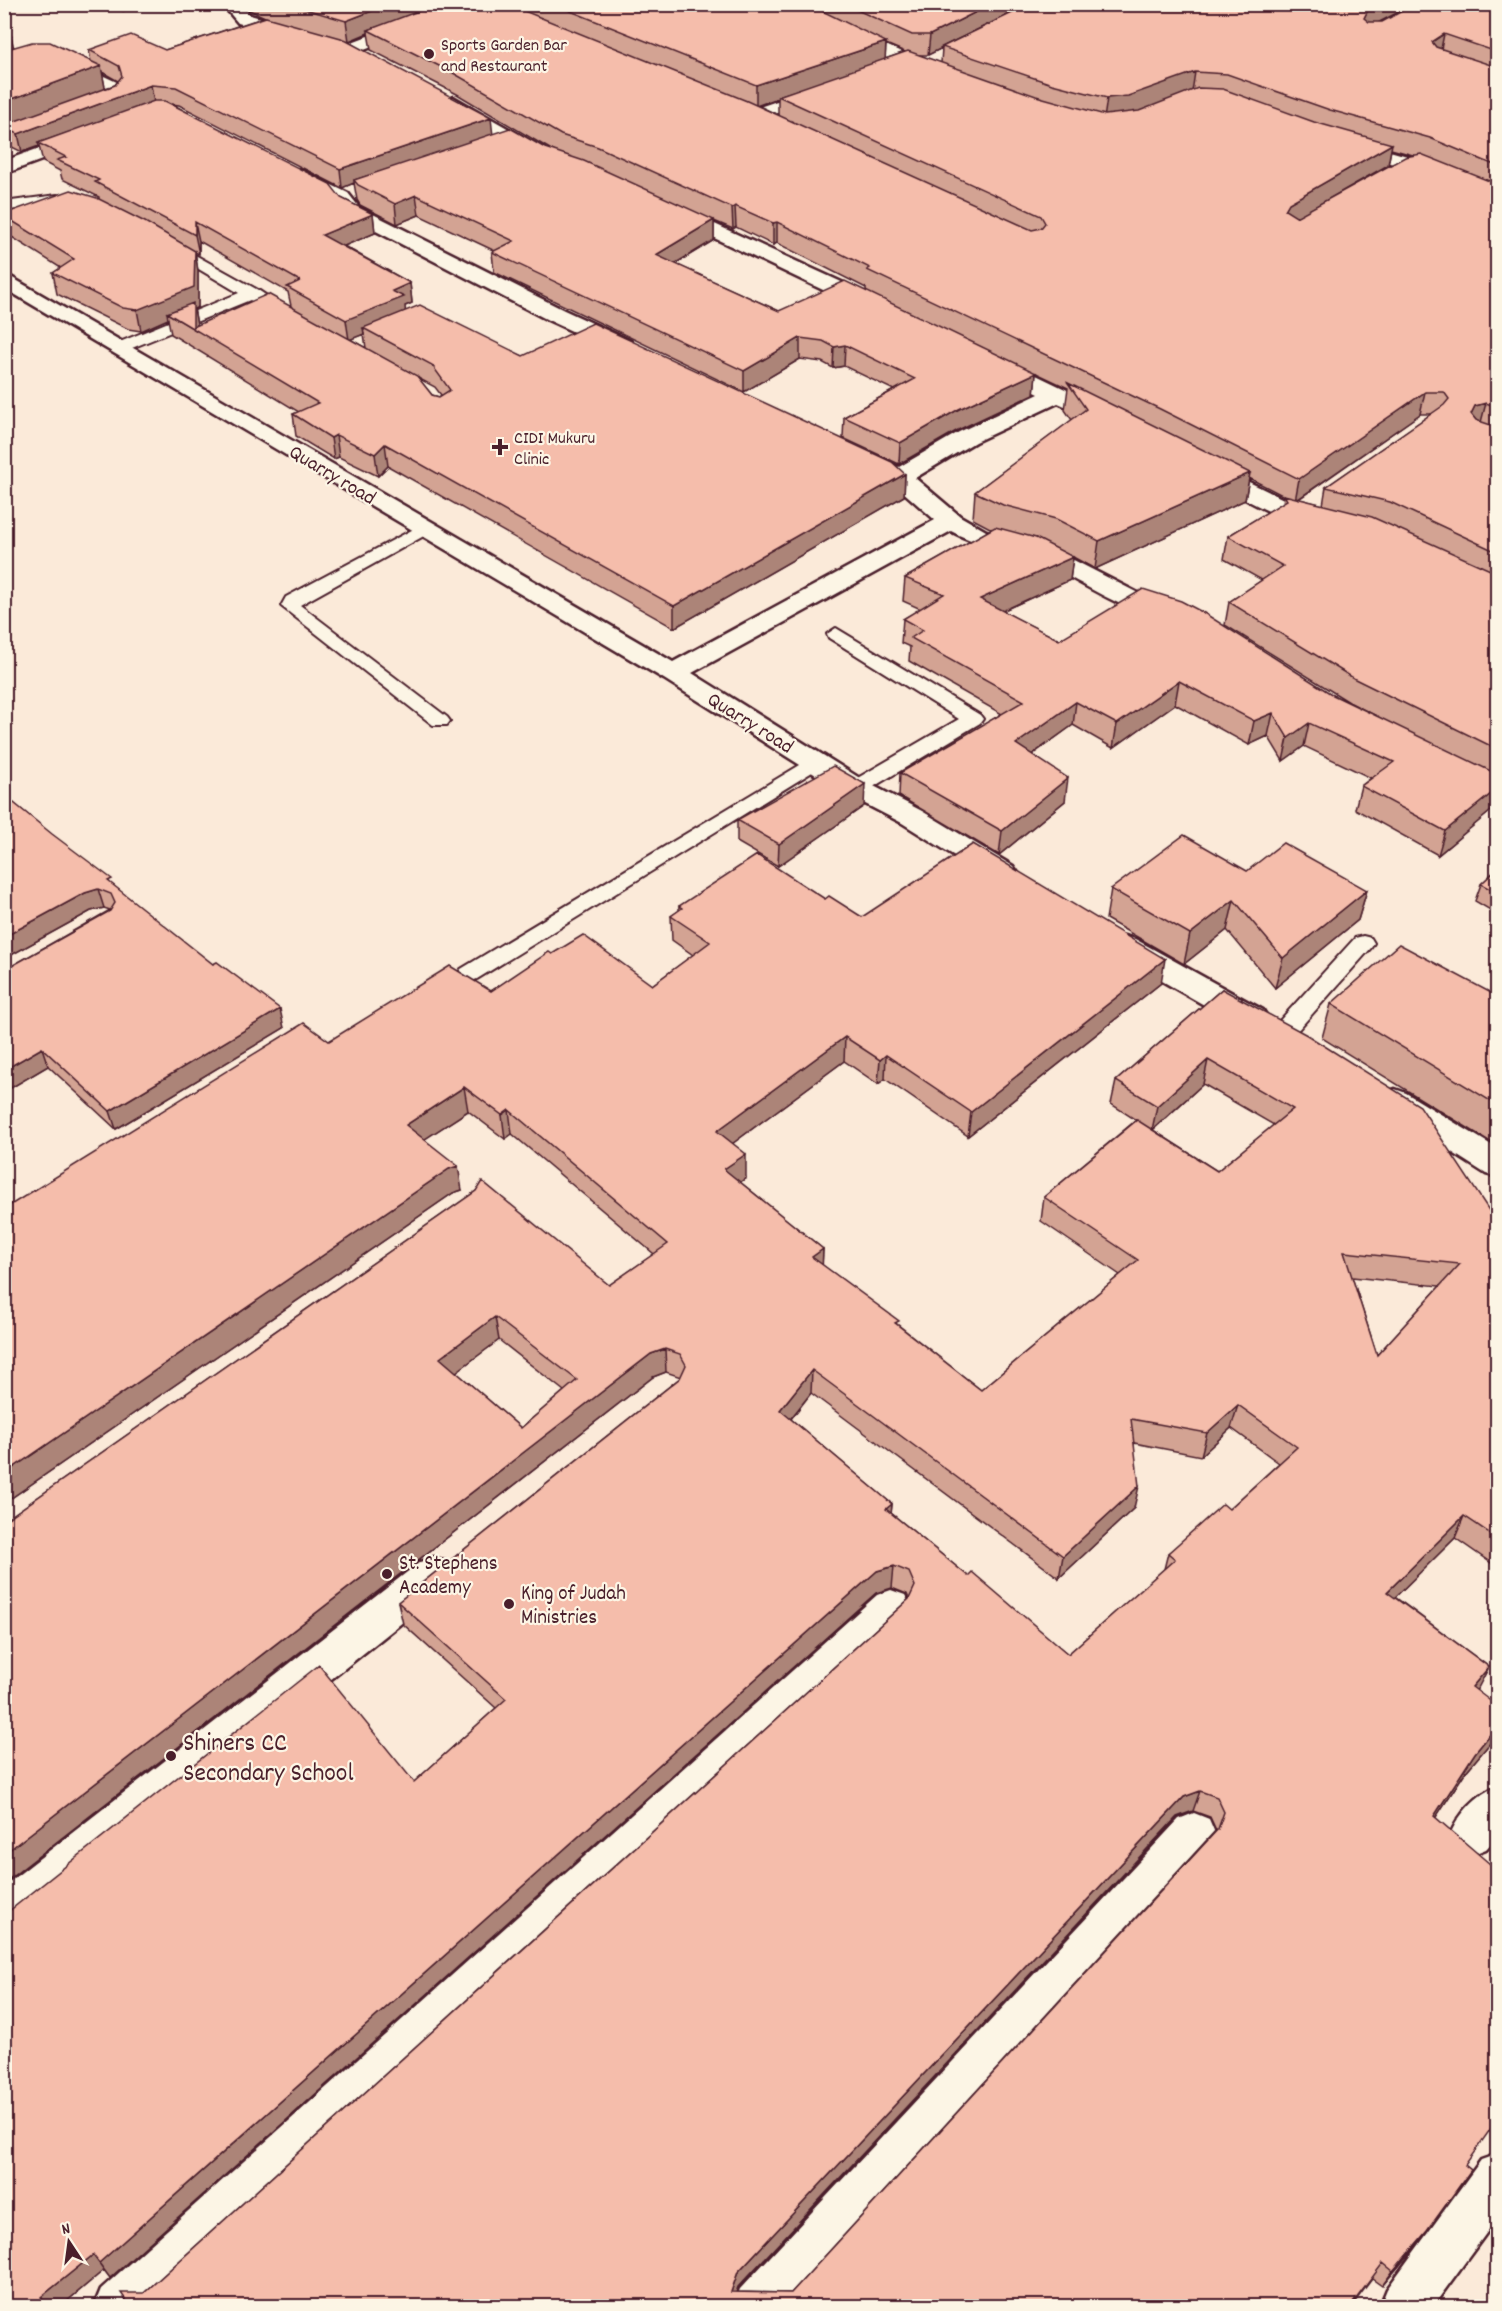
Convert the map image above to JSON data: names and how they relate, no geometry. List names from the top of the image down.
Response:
{
  "streets": {
    "street": ["Quarry road"]
  },
  "places": {
    "other": [
      "Sports Garden Bar and Restaurant",
      "St. Stephens Academy",
      "King of Judah Ministries",
      "Shiners CC Secondary School"
    ],
    "health": ["CIDI Mukuru Clinic"]
  },
  "north": "top"
}
